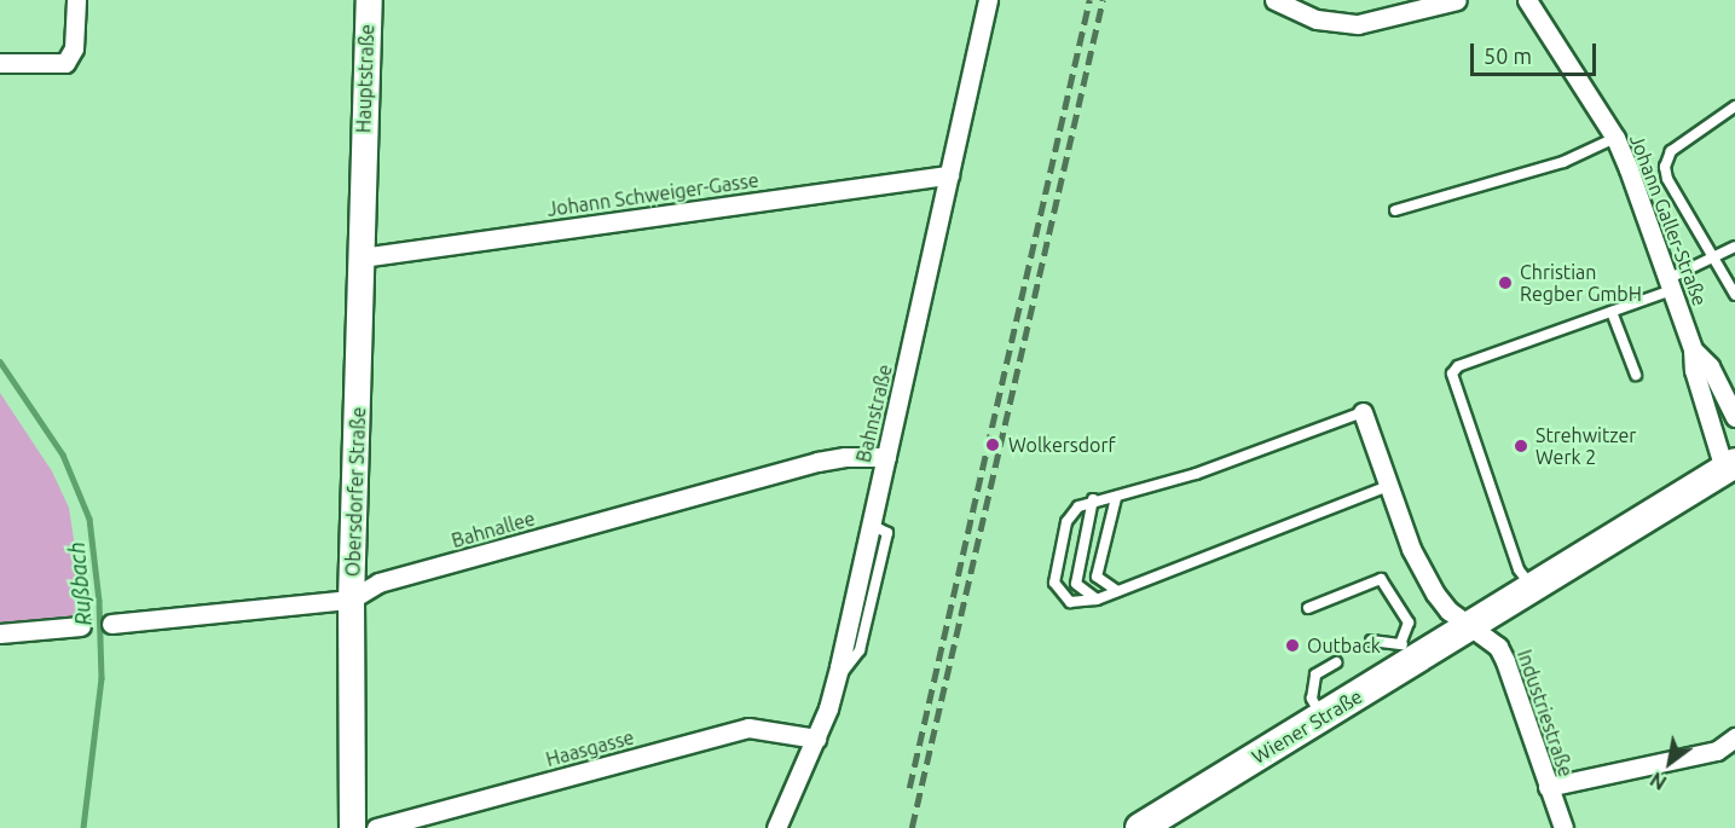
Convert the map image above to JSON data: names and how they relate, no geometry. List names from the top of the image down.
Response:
{
  "streets": {
    "main road": ["Hauptstraße", "Obersdorfer Straße", "Wiener Straße"],
    "street": [
      "Johann Schweiger-Gasse",
      "Johann Galler-Straße",
      "Bahnstraße",
      "Bahnallee",
      "Industriestraße",
      "Haasgasse"
    ]
  },
  "crossings": [
    ["Hauptstraße", "Obersdorfer Straße"],
    ["Johann Schweiger-Gasse", "Bahnstraße"],
    ["Johann Schweiger-Gasse", "Obersdorfer Straße"],
    ["Johann Galler-Straße", "Wiener Straße"],
    ["Bahnstraße", "Bahnallee"],
    ["Bahnstraße", "Haasgasse"],
    ["Obersdorfer Straße", "Bahnallee"],
    ["Industriestraße", "Wiener Straße"]
  ],
  "water": ["Rußbach"],
  "places": [
    "Christian Regber GmbH",
    "Wolkersdorf",
    "Strehwitzer Werk 2",
    "Outback"
  ],
  "scale_bar": "50 m",
  "north": "bottom left"
}
